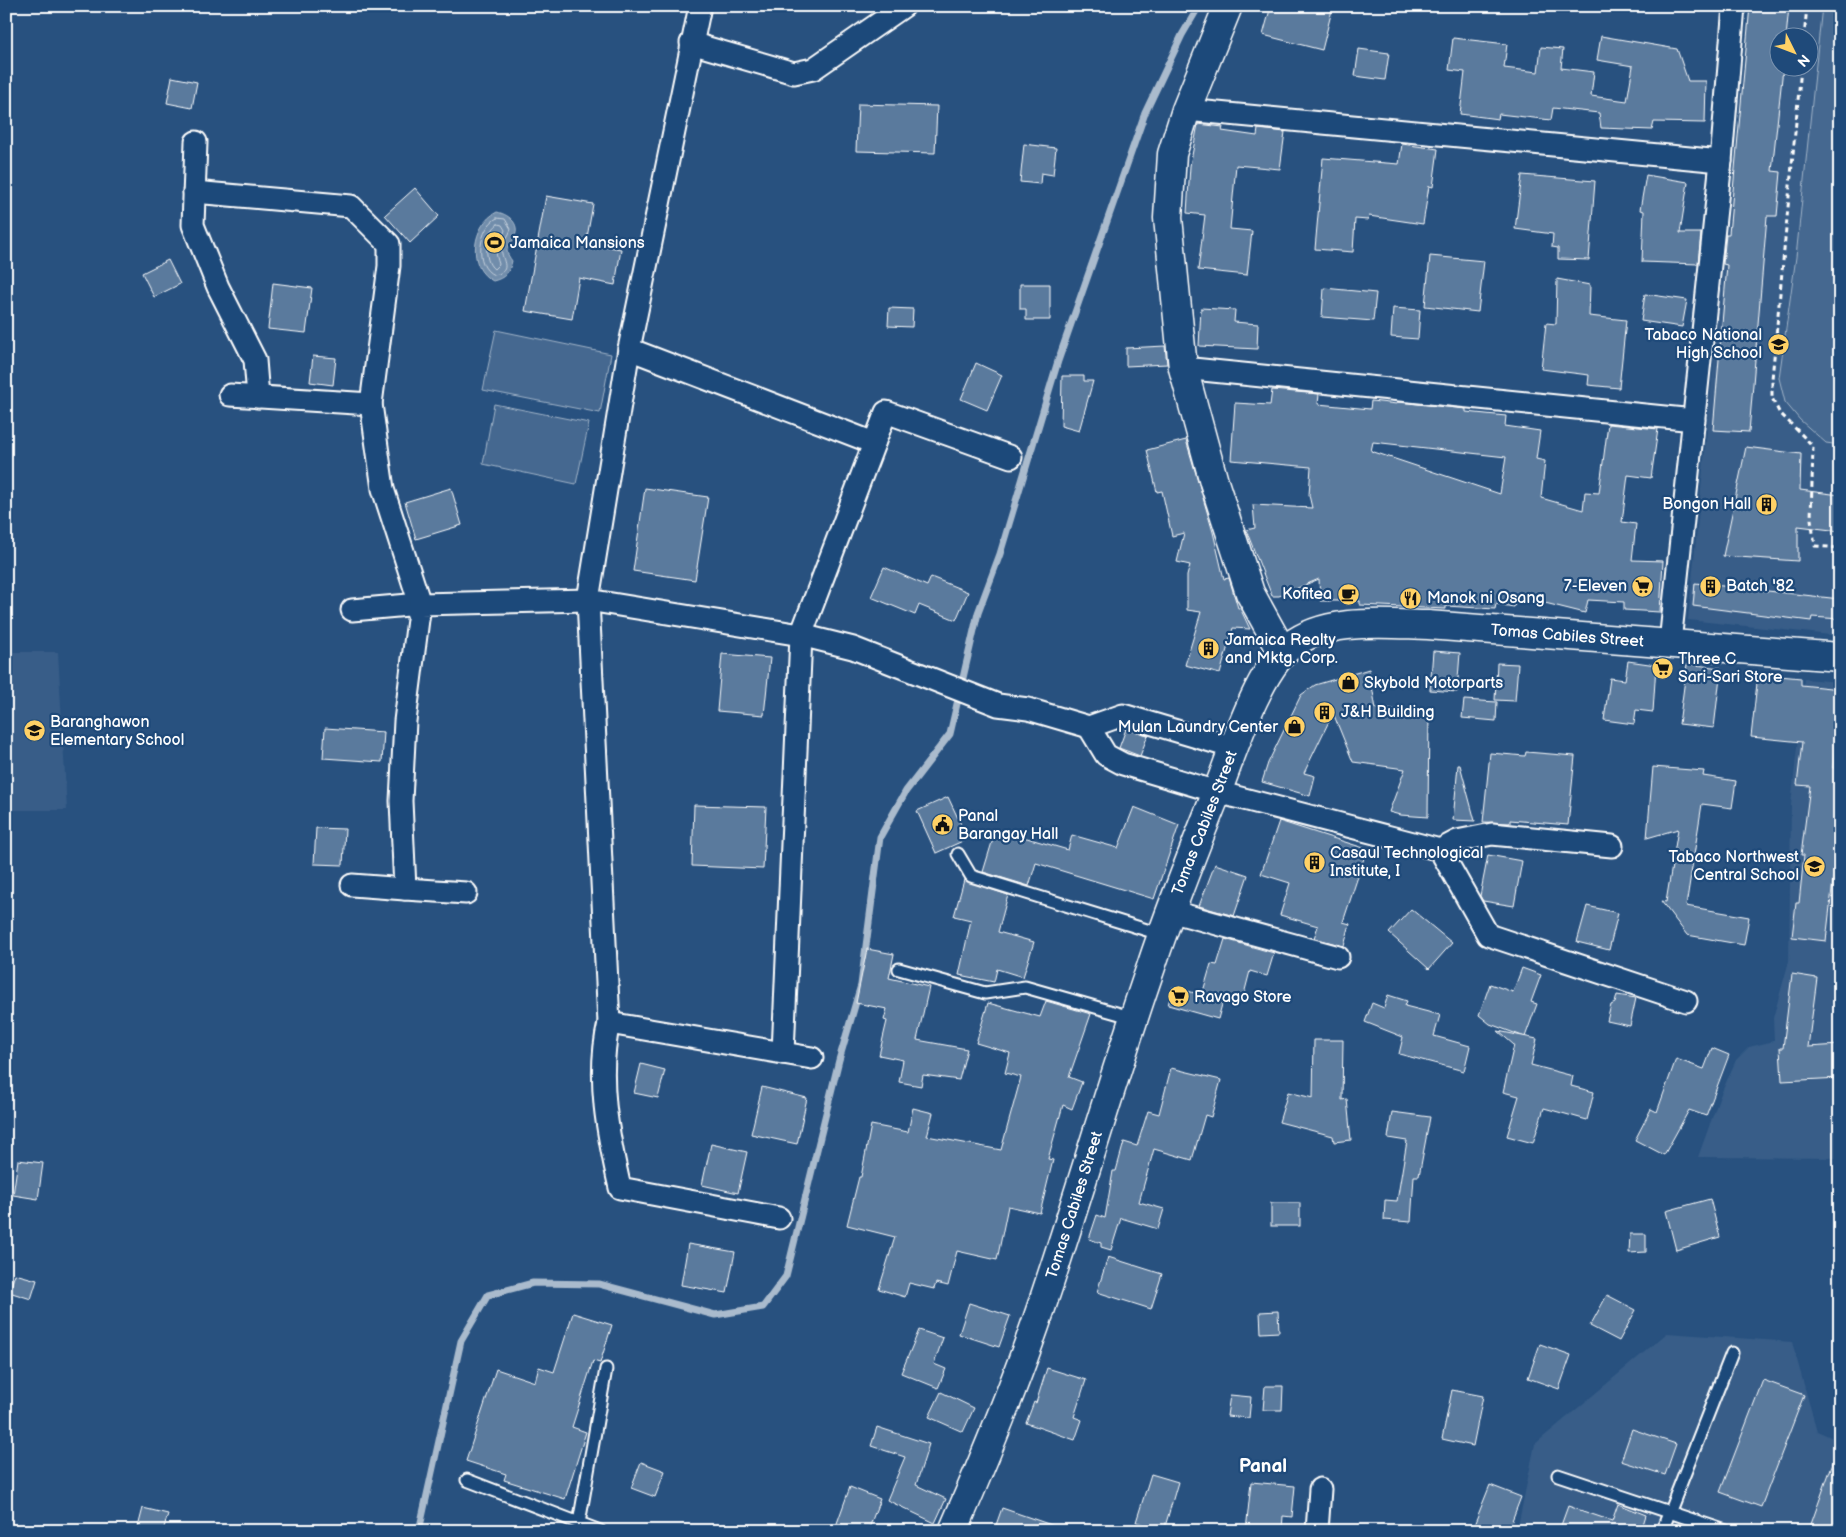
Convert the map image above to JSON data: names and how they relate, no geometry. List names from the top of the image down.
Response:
{
  "streets": {
    "main road": ["Tomas Cabiles Street"]
  },
  "districts": ["Panal"],
  "places": {
    "sports": ["Jamaica Mansions"],
    "school or university": ["Tabaco National High School", "Baranghawon Elementary School", "Tabaco Northwest Central School"],
    "building": [
      "Bongon Hall",
      "Batch '82",
      "Jamaica Realty and Mktg. Corp.",
      "J&H Building",
      "Casaul Technological Institute, I"
    ],
    "supermarket": ["7-Eleven", "Three C Sari-Sari Store", "Ravago Store"],
    "cafe": ["Kofitea"],
    "restaurant": ["Manok ni Osang"],
    "shop": ["Skybold Motorparts", "Mulan Laundry Center"],
    "public building": ["Panal Barangay Hall"]
  },
  "north": "bottom right"
}
